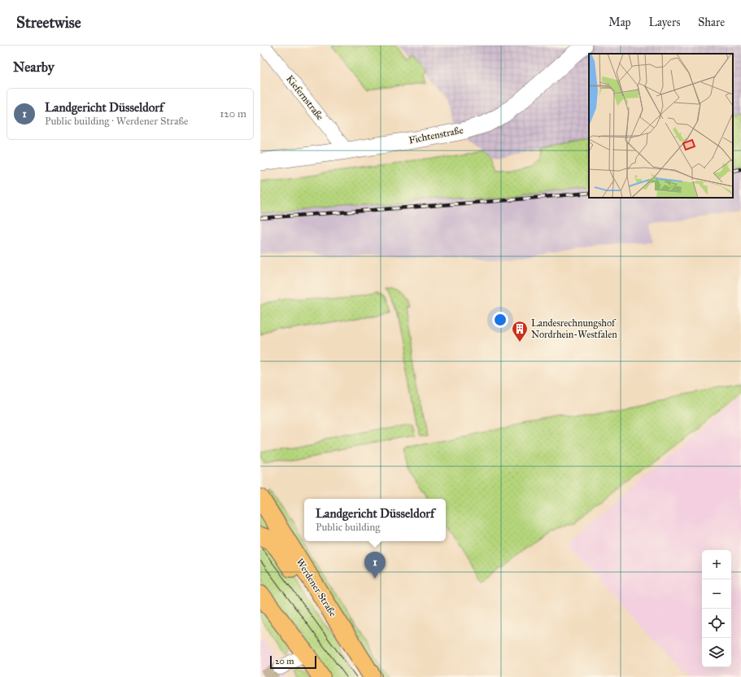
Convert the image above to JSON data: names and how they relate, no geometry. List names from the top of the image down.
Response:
{
  "streets": {
    "main road": ["Werdener Straße"],
    "street": ["Kiefernstraße", "Fichtenstraße"]
  },
  "crossings": [
    ["Kiefernstraße", "Fichtenstraße"]
  ],
  "places": {
    "building": ["Landesrechnungshof Nordrhein-Westfalen"]
  },
  "scale_bar": "20 m",
  "page": {
    "header": "Streetwise",
    "nav": ["Map", "Layers", "Share"],
    "heading": "Nearby",
    "list": [
      {
        "mark": "1",
        "name": "Landgericht Düsseldorf",
        "note": "Public building · Werdener Straße",
        "value": "120 m"
      }
    ],
    "popup": ["Landgericht Düsseldorf", "Public building"],
    "map_buttons": ["+", "−"],
    "pins": "1",
    "scale": "20 m"
  }
}
